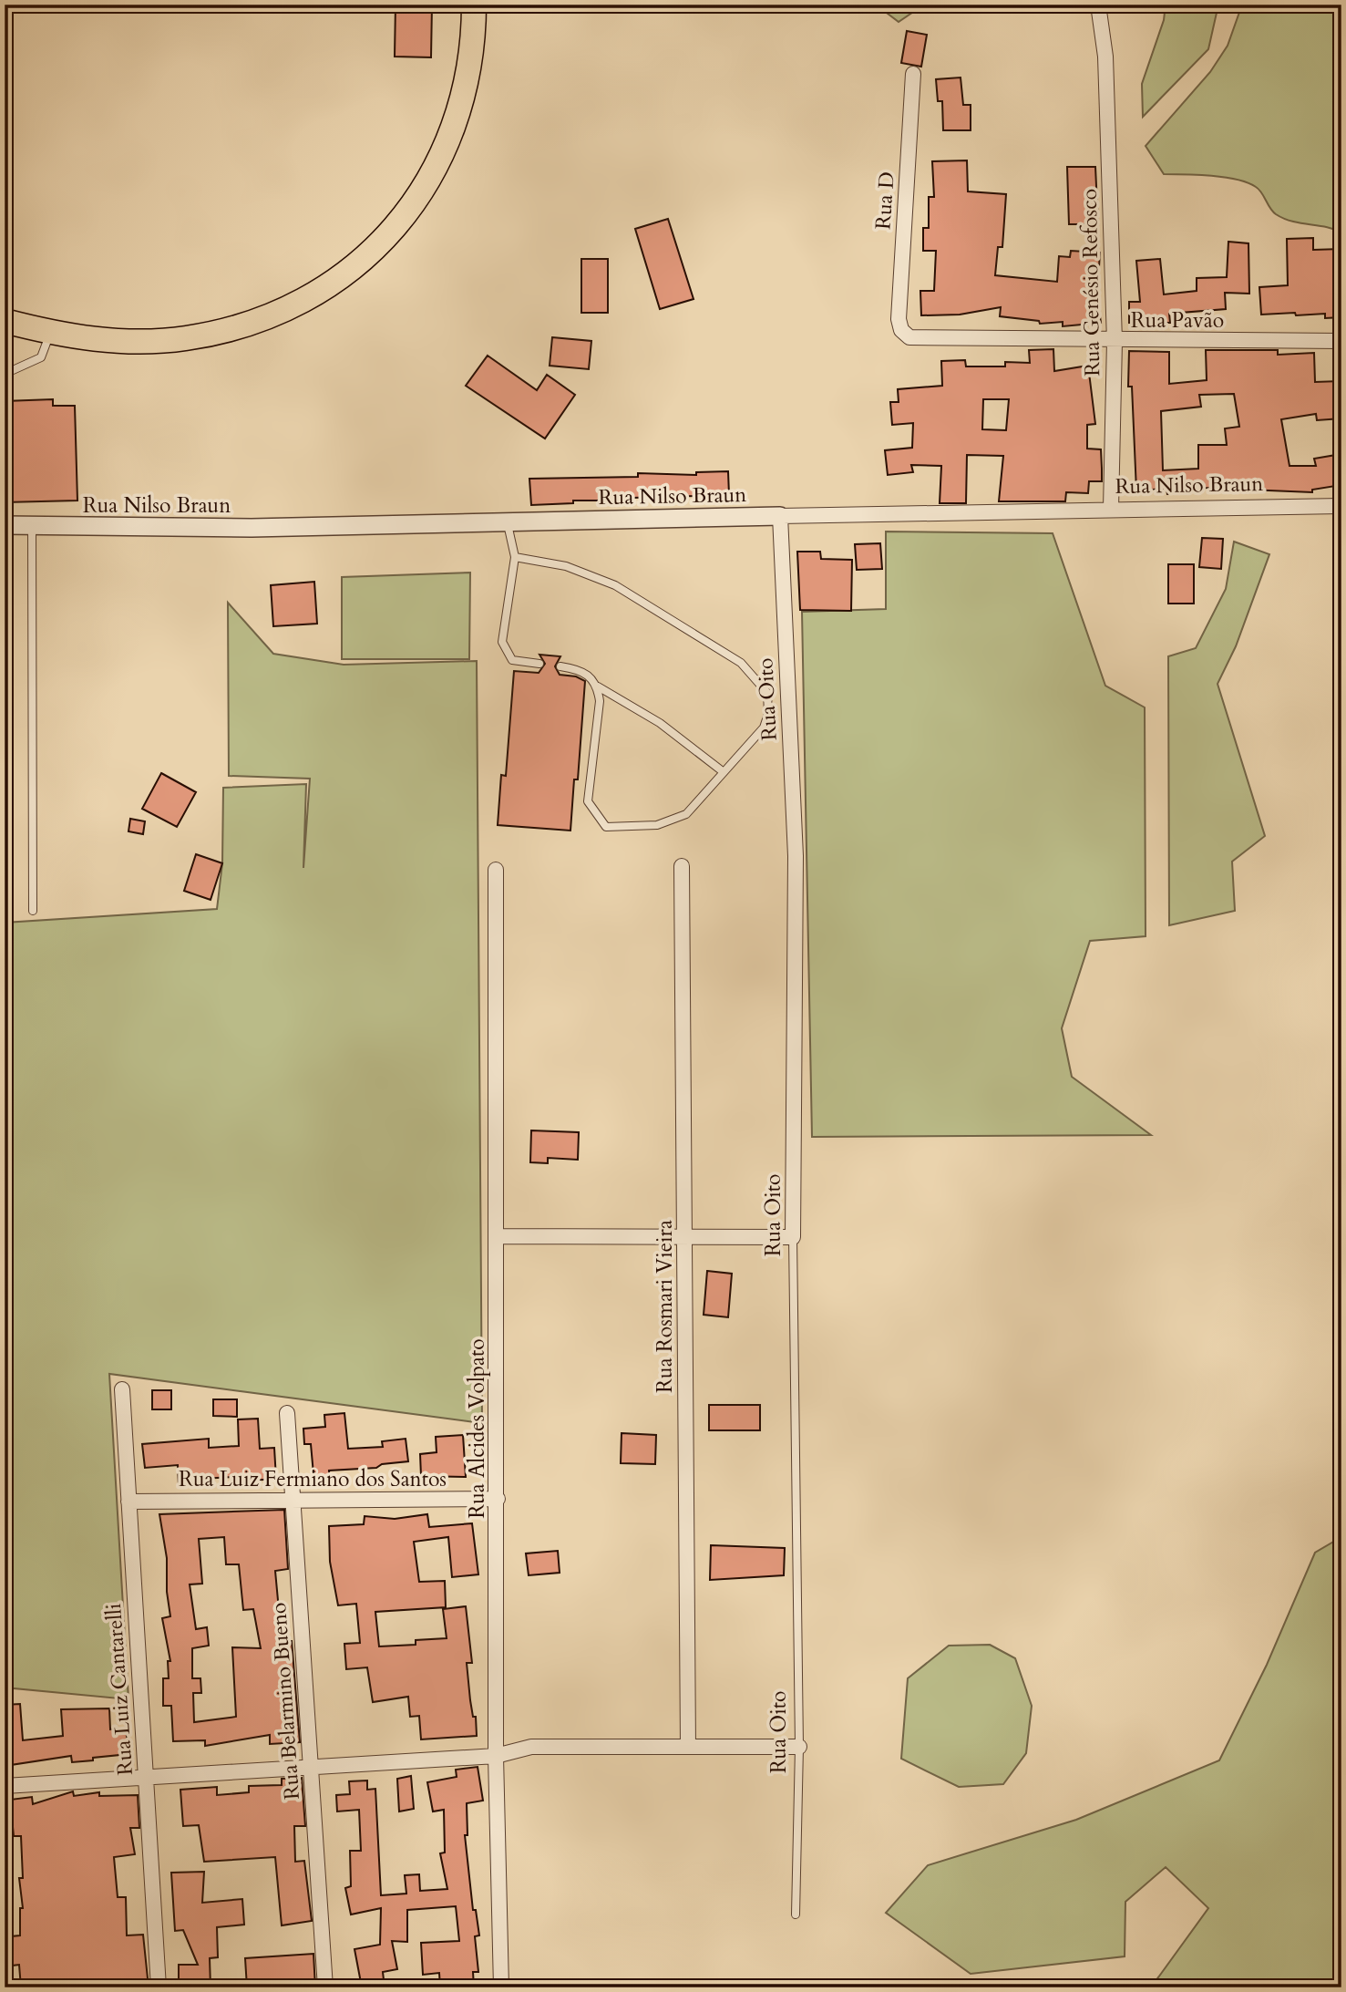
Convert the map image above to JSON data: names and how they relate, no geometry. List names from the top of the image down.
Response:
{
  "streets": {
    "street": [
      "Rua D",
      "Rua Genésio Refosco",
      "Rua Pavão",
      "Rua Nilso Braun",
      "Rua Oito",
      "Rua Rosmari Vieira",
      "Rua Alcides Volpato",
      "Rua Luiz Fermiano dos Santos",
      "Rua Luiz Cantarelli",
      "Rua Belarmino Bueno"
    ]
  },
  "crossings": [
    ["Rua D", "Rua Pavão"],
    ["Rua Genésio Refosco", "Rua Pavão"],
    ["Rua Genésio Refosco", "Rua Nilso Braun"],
    ["Rua Nilso Braun", "Rua Oito"],
    ["Rua Alcides Volpato", "Rua Luiz Fermiano dos Santos"],
    ["Rua Luiz Fermiano dos Santos", "Rua Luiz Cantarelli"],
    ["Rua Luiz Fermiano dos Santos", "Rua Belarmino Bueno"]
  ]
}
